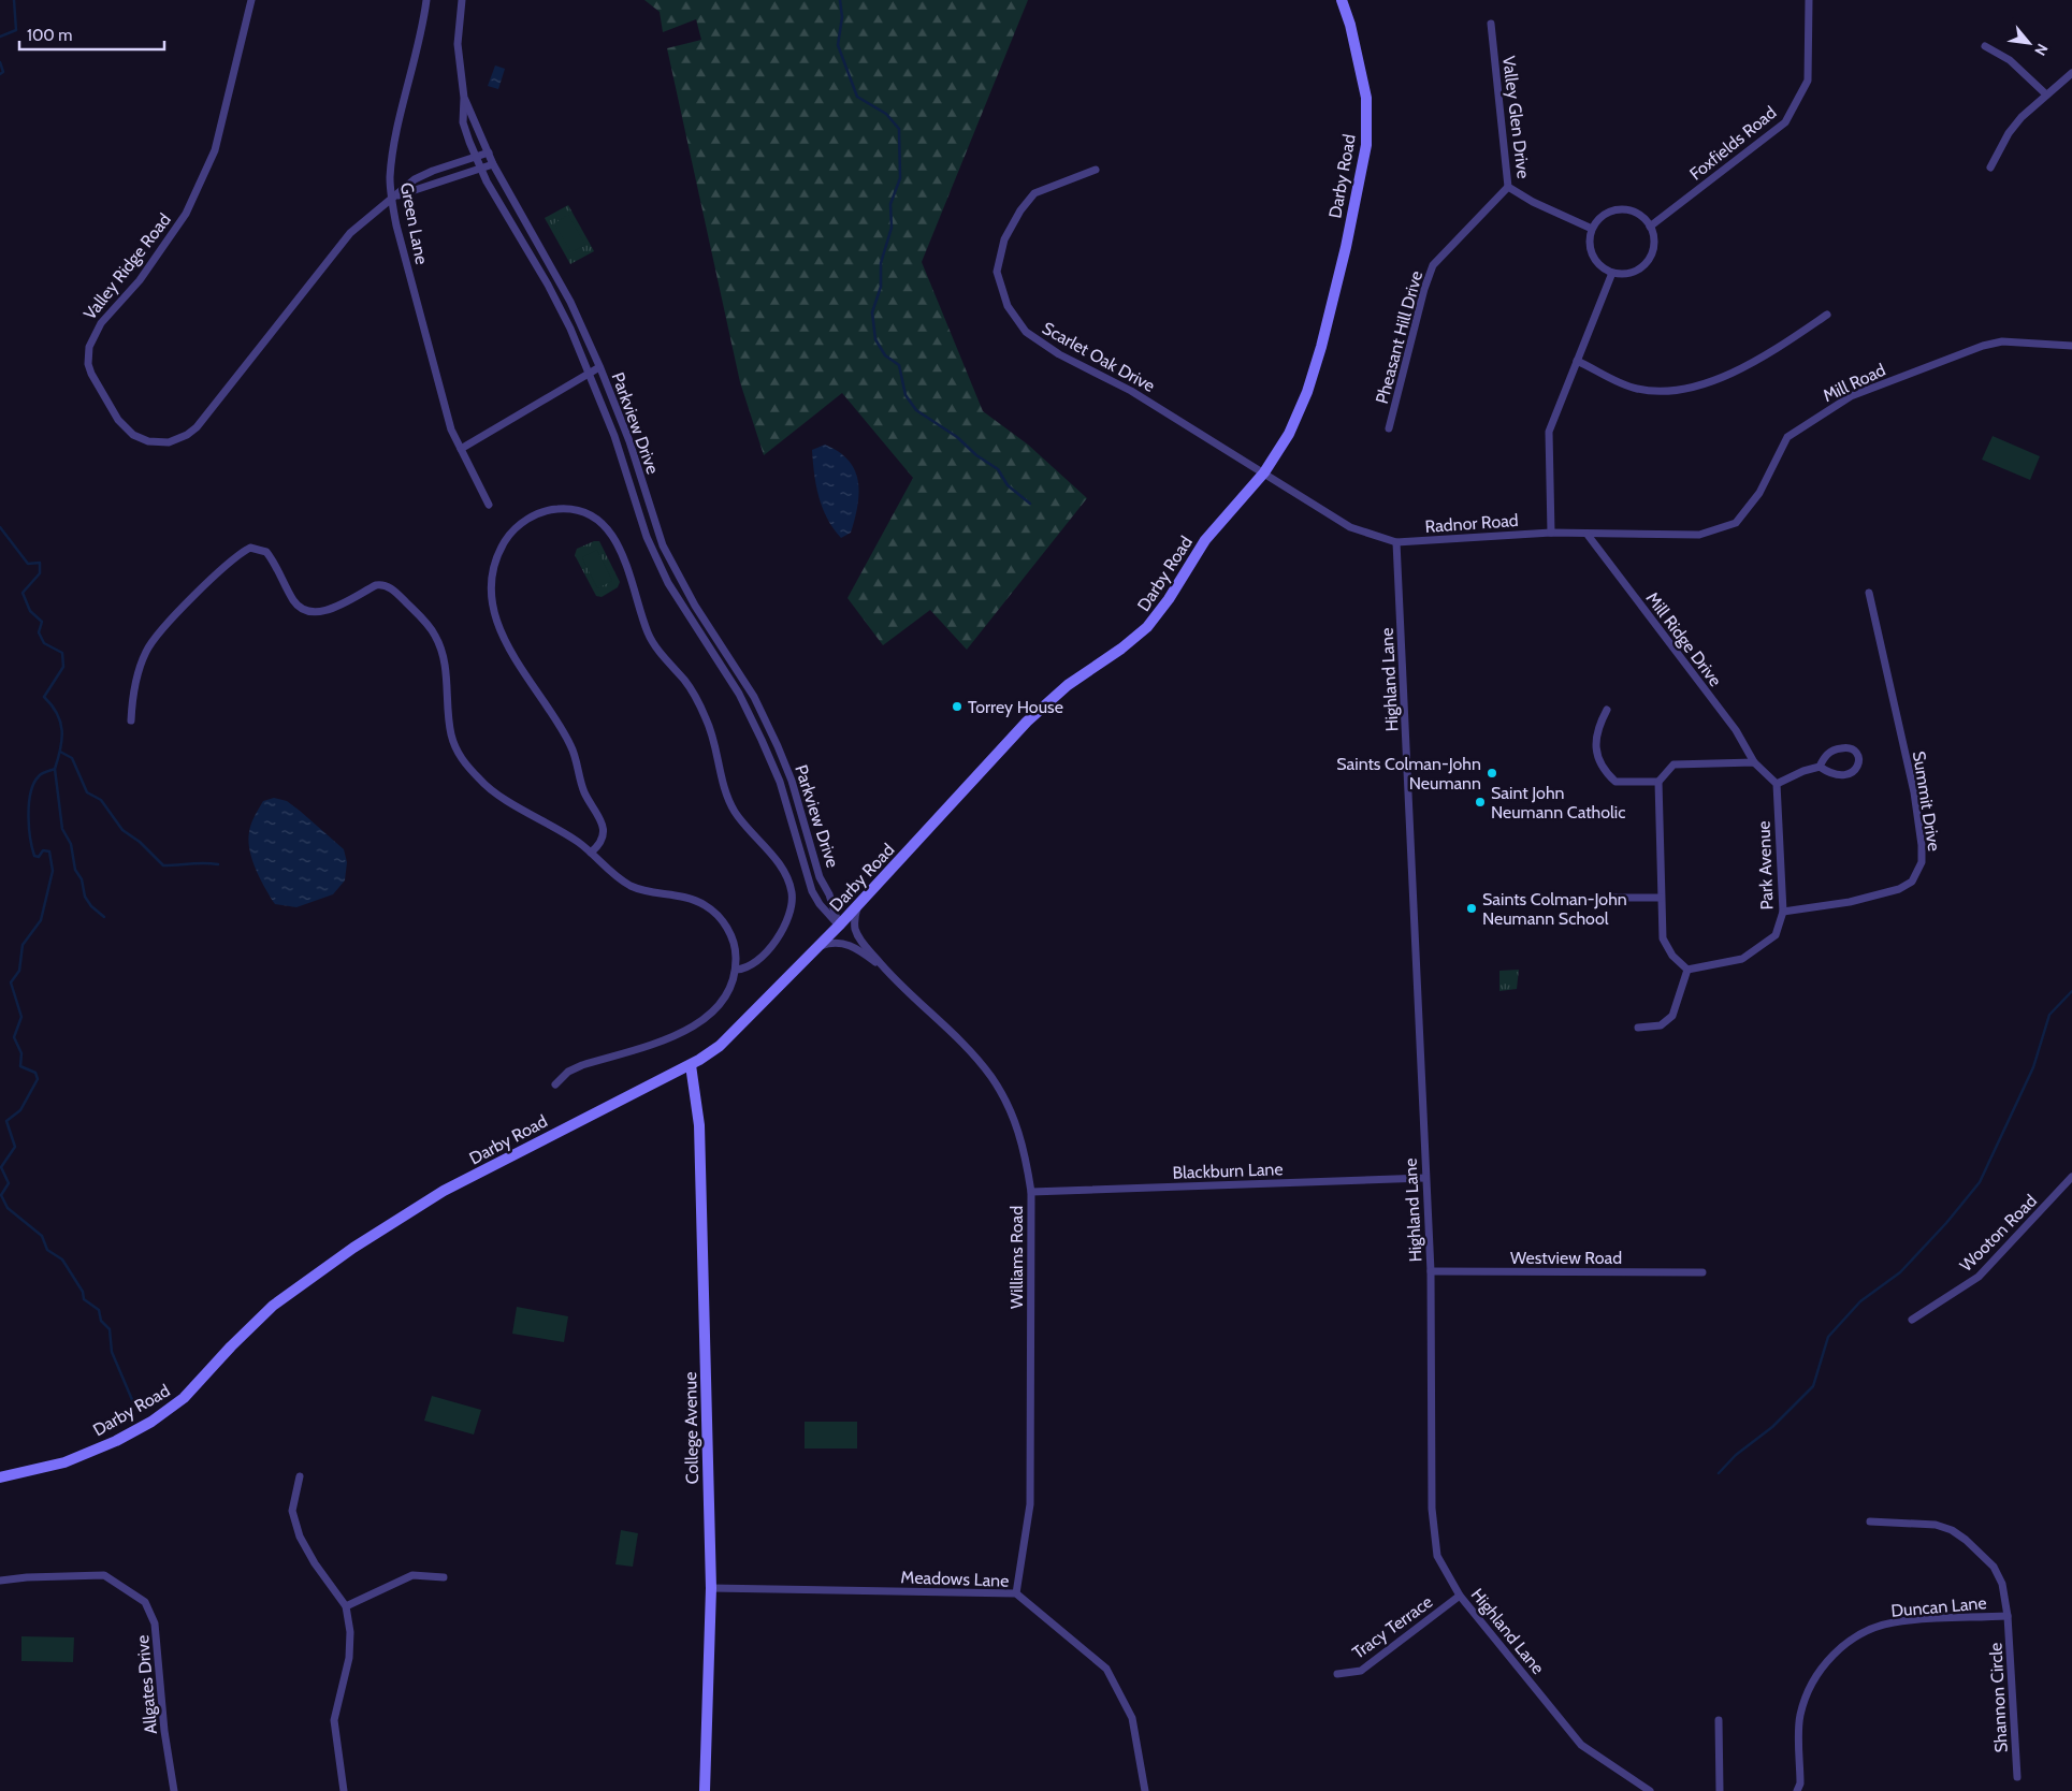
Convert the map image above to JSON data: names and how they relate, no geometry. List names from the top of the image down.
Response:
{
  "streets": {
    "main road": ["Darby Road", "College Avenue"],
    "street": [
      "Valley Glen Drive",
      "Foxfields Road",
      "Green Lane",
      "Valley Ridge Road",
      "Pheasant Hill Drive",
      "Scarlet Oak Drive",
      "Mill Road",
      "Parkview Drive",
      "Radnor Road",
      "Mill Ridge Drive",
      "Highland Lane",
      "Summit Drive",
      "Park Avenue",
      "Blackburn Lane",
      "Wooton Road",
      "Williams Road",
      "Westview Road",
      "Meadows Lane",
      "Duncan Lane",
      "Tracy Terrace",
      "Allgates Drive",
      "Shannon Circle"
    ]
  },
  "crossings": [
    ["Valley Glen Drive", "Foxfields Road"],
    ["Valley Glen Drive", "Pheasant Hill Drive"],
    ["Darby Road", "Scarlet Oak Drive"],
    ["Darby Road", "Parkview Drive"],
    ["Darby Road", "Radnor Road"],
    ["Darby Road", "Williams Road"],
    ["Darby Road", "College Avenue"],
    ["Green Lane", "Valley Ridge Road"],
    ["Valley Ridge Road", "Parkview Drive"],
    ["Scarlet Oak Drive", "Radnor Road"],
    ["Mill Road", "Radnor Road"],
    ["Radnor Road", "Mill Ridge Drive"],
    ["Radnor Road", "Highland Lane"],
    ["Mill Ridge Drive", "Park Avenue"],
    ["Highland Lane", "Blackburn Lane"],
    ["Highland Lane", "Westview Road"],
    ["Highland Lane", "Tracy Terrace"],
    ["Summit Drive", "Park Avenue"],
    ["Blackburn Lane", "Williams Road"],
    ["Williams Road", "Meadows Lane"],
    ["College Avenue", "Meadows Lane"],
    ["Duncan Lane", "Shannon Circle"]
  ],
  "places": [
    "Torrey House",
    "Saints Colman-John Neumann",
    "Saint John Neumann Catholic",
    "Saints Colman-John Neumann School"
  ],
  "scale_bar": "100 m",
  "north": "bottom right"
}
